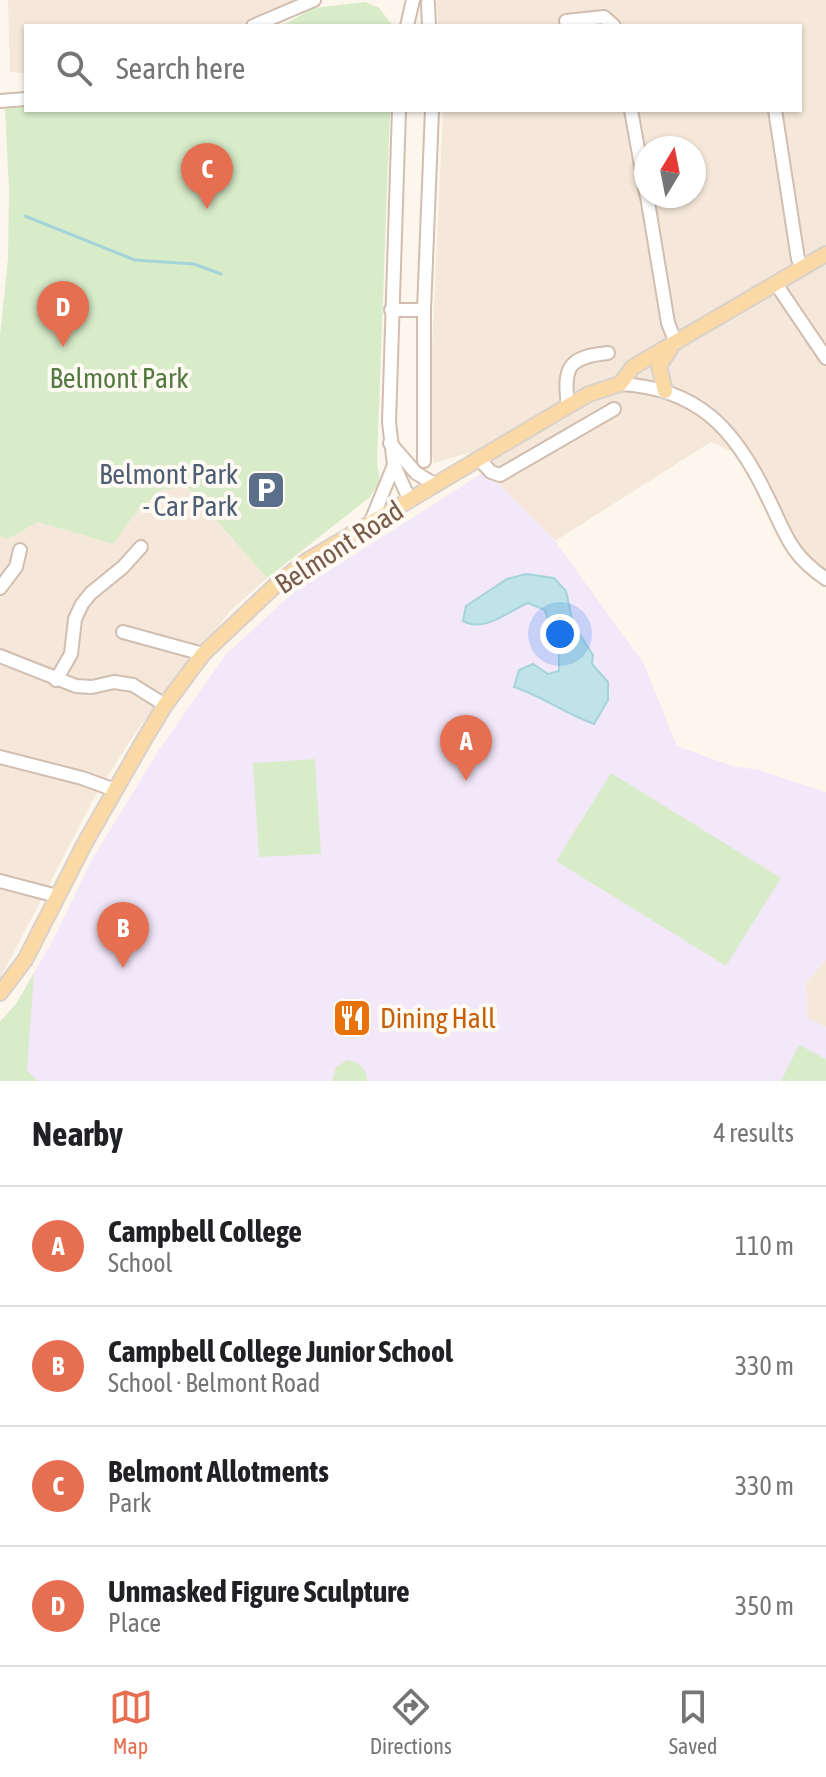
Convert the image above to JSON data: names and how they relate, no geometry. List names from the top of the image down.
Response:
{
  "streets": {
    "main road": ["Belmont Road"]
  },
  "parks": ["Belmont Park"],
  "places": {
    "parking": ["Belmont Park - Car Park"],
    "restaurant": ["Dining Hall"]
  },
  "north": "top",
  "page": {
    "search": "Search here",
    "pins": [
      "C",
      "D",
      "A",
      "B"
    ],
    "heading": ["Nearby", "4 results"],
    "list": [
      {
        "mark": "A",
        "name": "Campbell College",
        "note": "School",
        "value": "110 m"
      },
      {
        "mark": "B",
        "name": "Campbell College Junior School",
        "note": "School · Belmont Road",
        "value": "330 m"
      },
      {
        "mark": "C",
        "name": "Belmont Allotments",
        "note": "Park",
        "value": "330 m"
      },
      {
        "mark": "D",
        "name": "Unmasked Figure Sculpture",
        "note": "Place",
        "value": "350 m"
      }
    ],
    "nav": ["Map", "Directions", "Saved"]
  }
}
